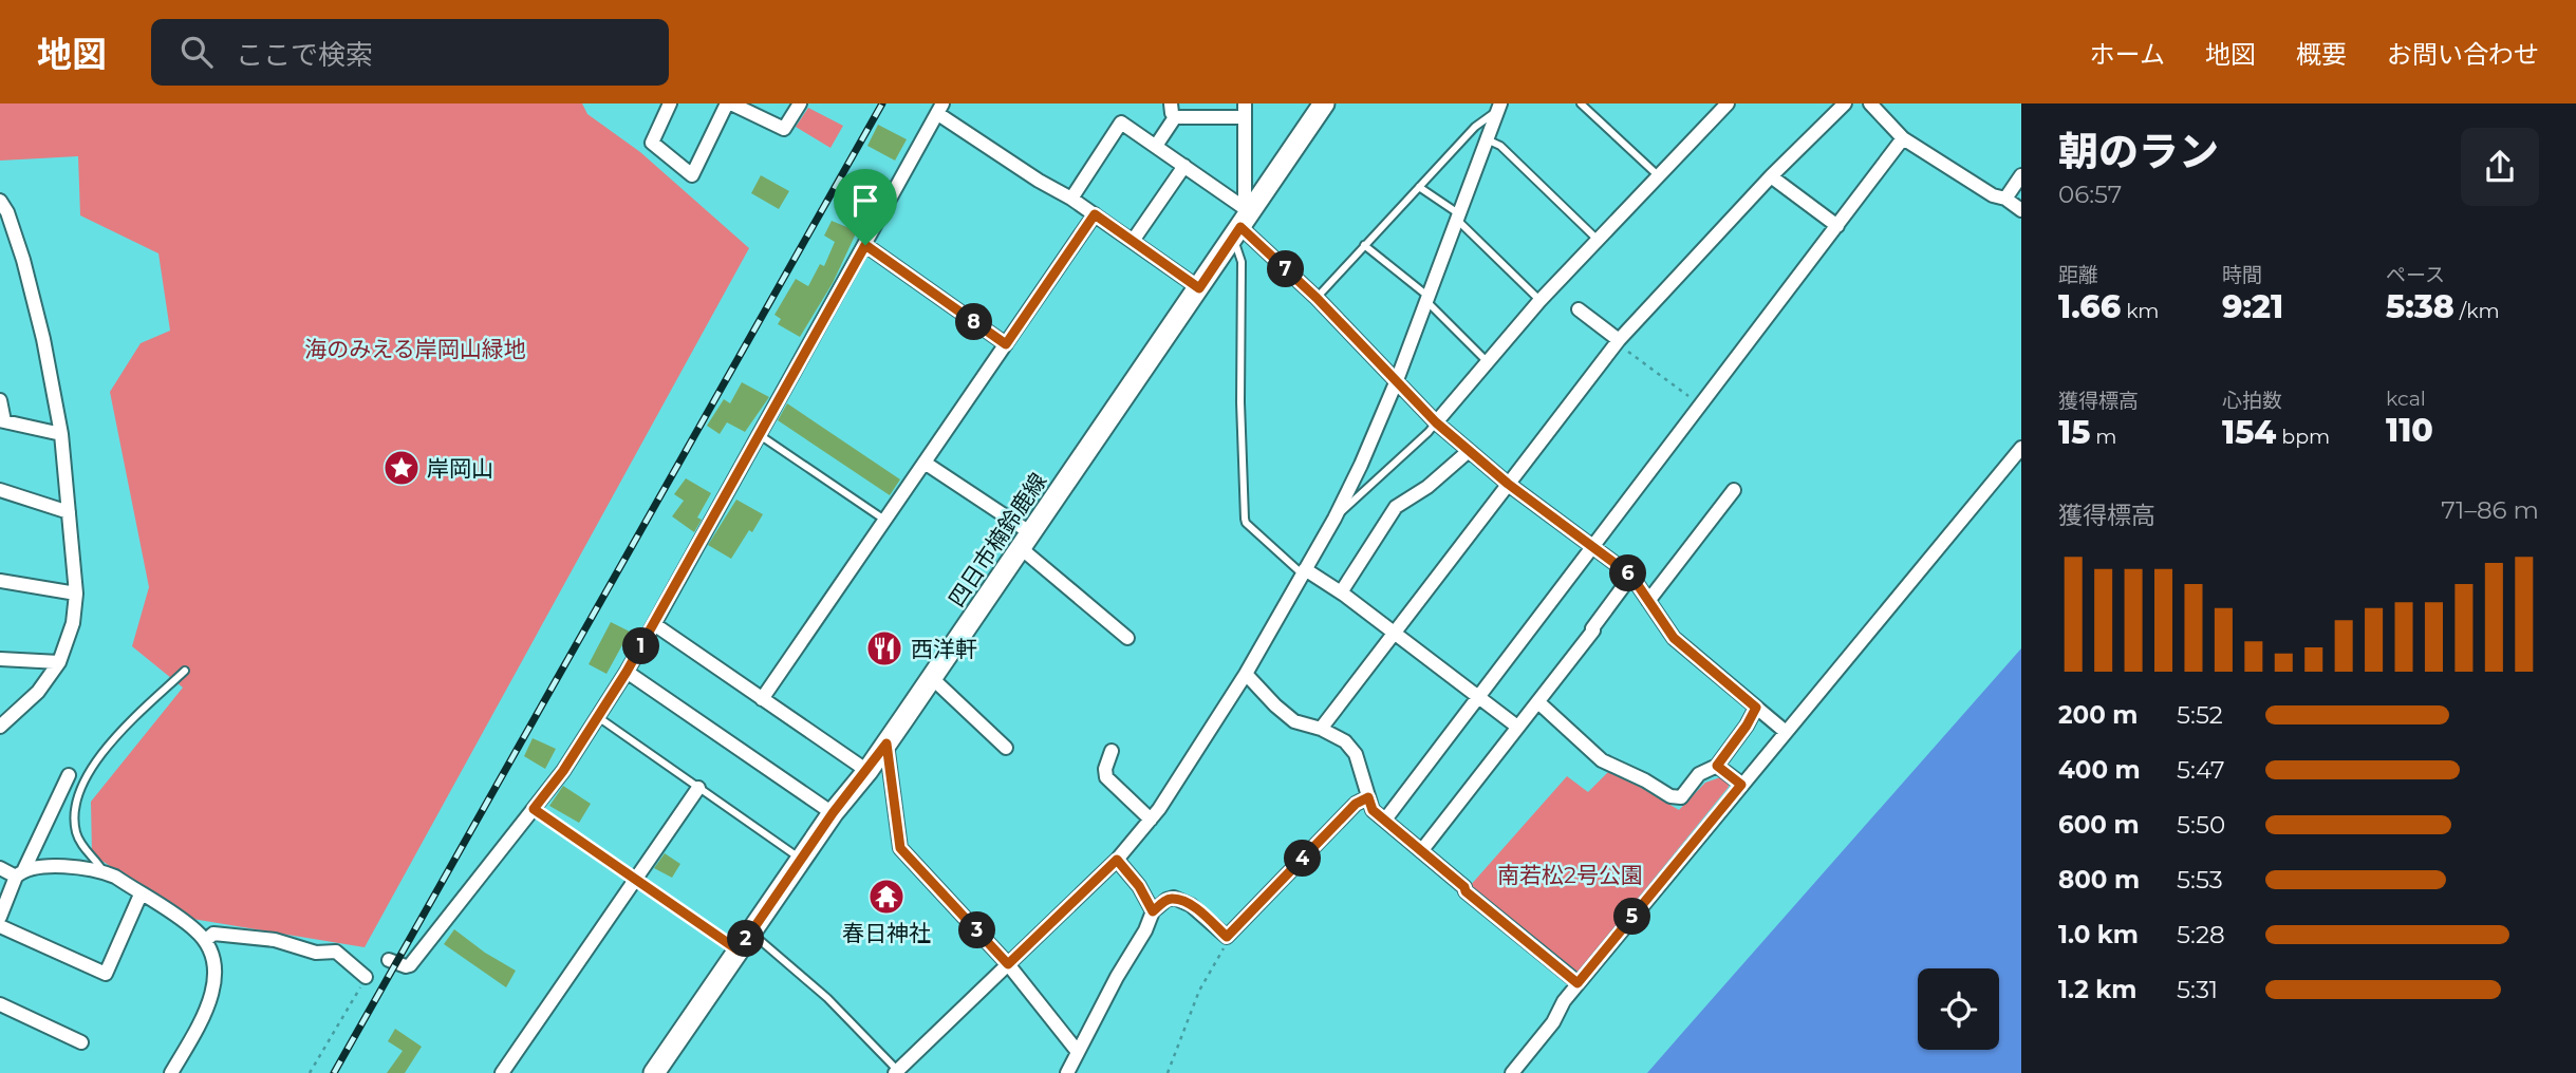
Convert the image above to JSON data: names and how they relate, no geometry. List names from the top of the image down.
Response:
{
  "streets": {
    "main road": ["四日市楠鈴鹿線"]
  },
  "parks": ["海のみえる岸岡山緑地", "南若松2号公園"],
  "places": {
    "place": ["岸岡山"],
    "restaurant": ["西洋軒"],
    "temple": ["春日神社"]
  },
  "page": {
    "header": "地図",
    "search": "ここで検索",
    "nav": [
      "ホーム",
      "地図",
      "概要",
      "お問い合わせ"
    ],
    "heading": ["朝のラン", "06:57"],
    "stats": [
      ["距離", "1.66 km"],
      ["時間", "9:21"],
      ["ペース", "5:38 /km"],
      ["獲得標高", "15 m"],
      ["心拍数", "154 bpm"],
      ["kcal", "110"]
    ],
    "pins": [
      "7",
      "8",
      "6",
      "1",
      "4",
      "5",
      "3",
      "2"
    ],
    "chart": ["獲得標高", "71–86 m"],
    "list": [
      {
        "name": "200 m",
        "note": "5:52"
      },
      {
        "name": "400 m",
        "note": "5:47"
      },
      {
        "name": "600 m",
        "note": "5:50"
      },
      {
        "name": "800 m",
        "note": "5:53"
      },
      {
        "name": "1.0 km",
        "note": "5:28"
      },
      {
        "name": "1.2 km",
        "note": "5:31"
      }
    ]
  }
}
